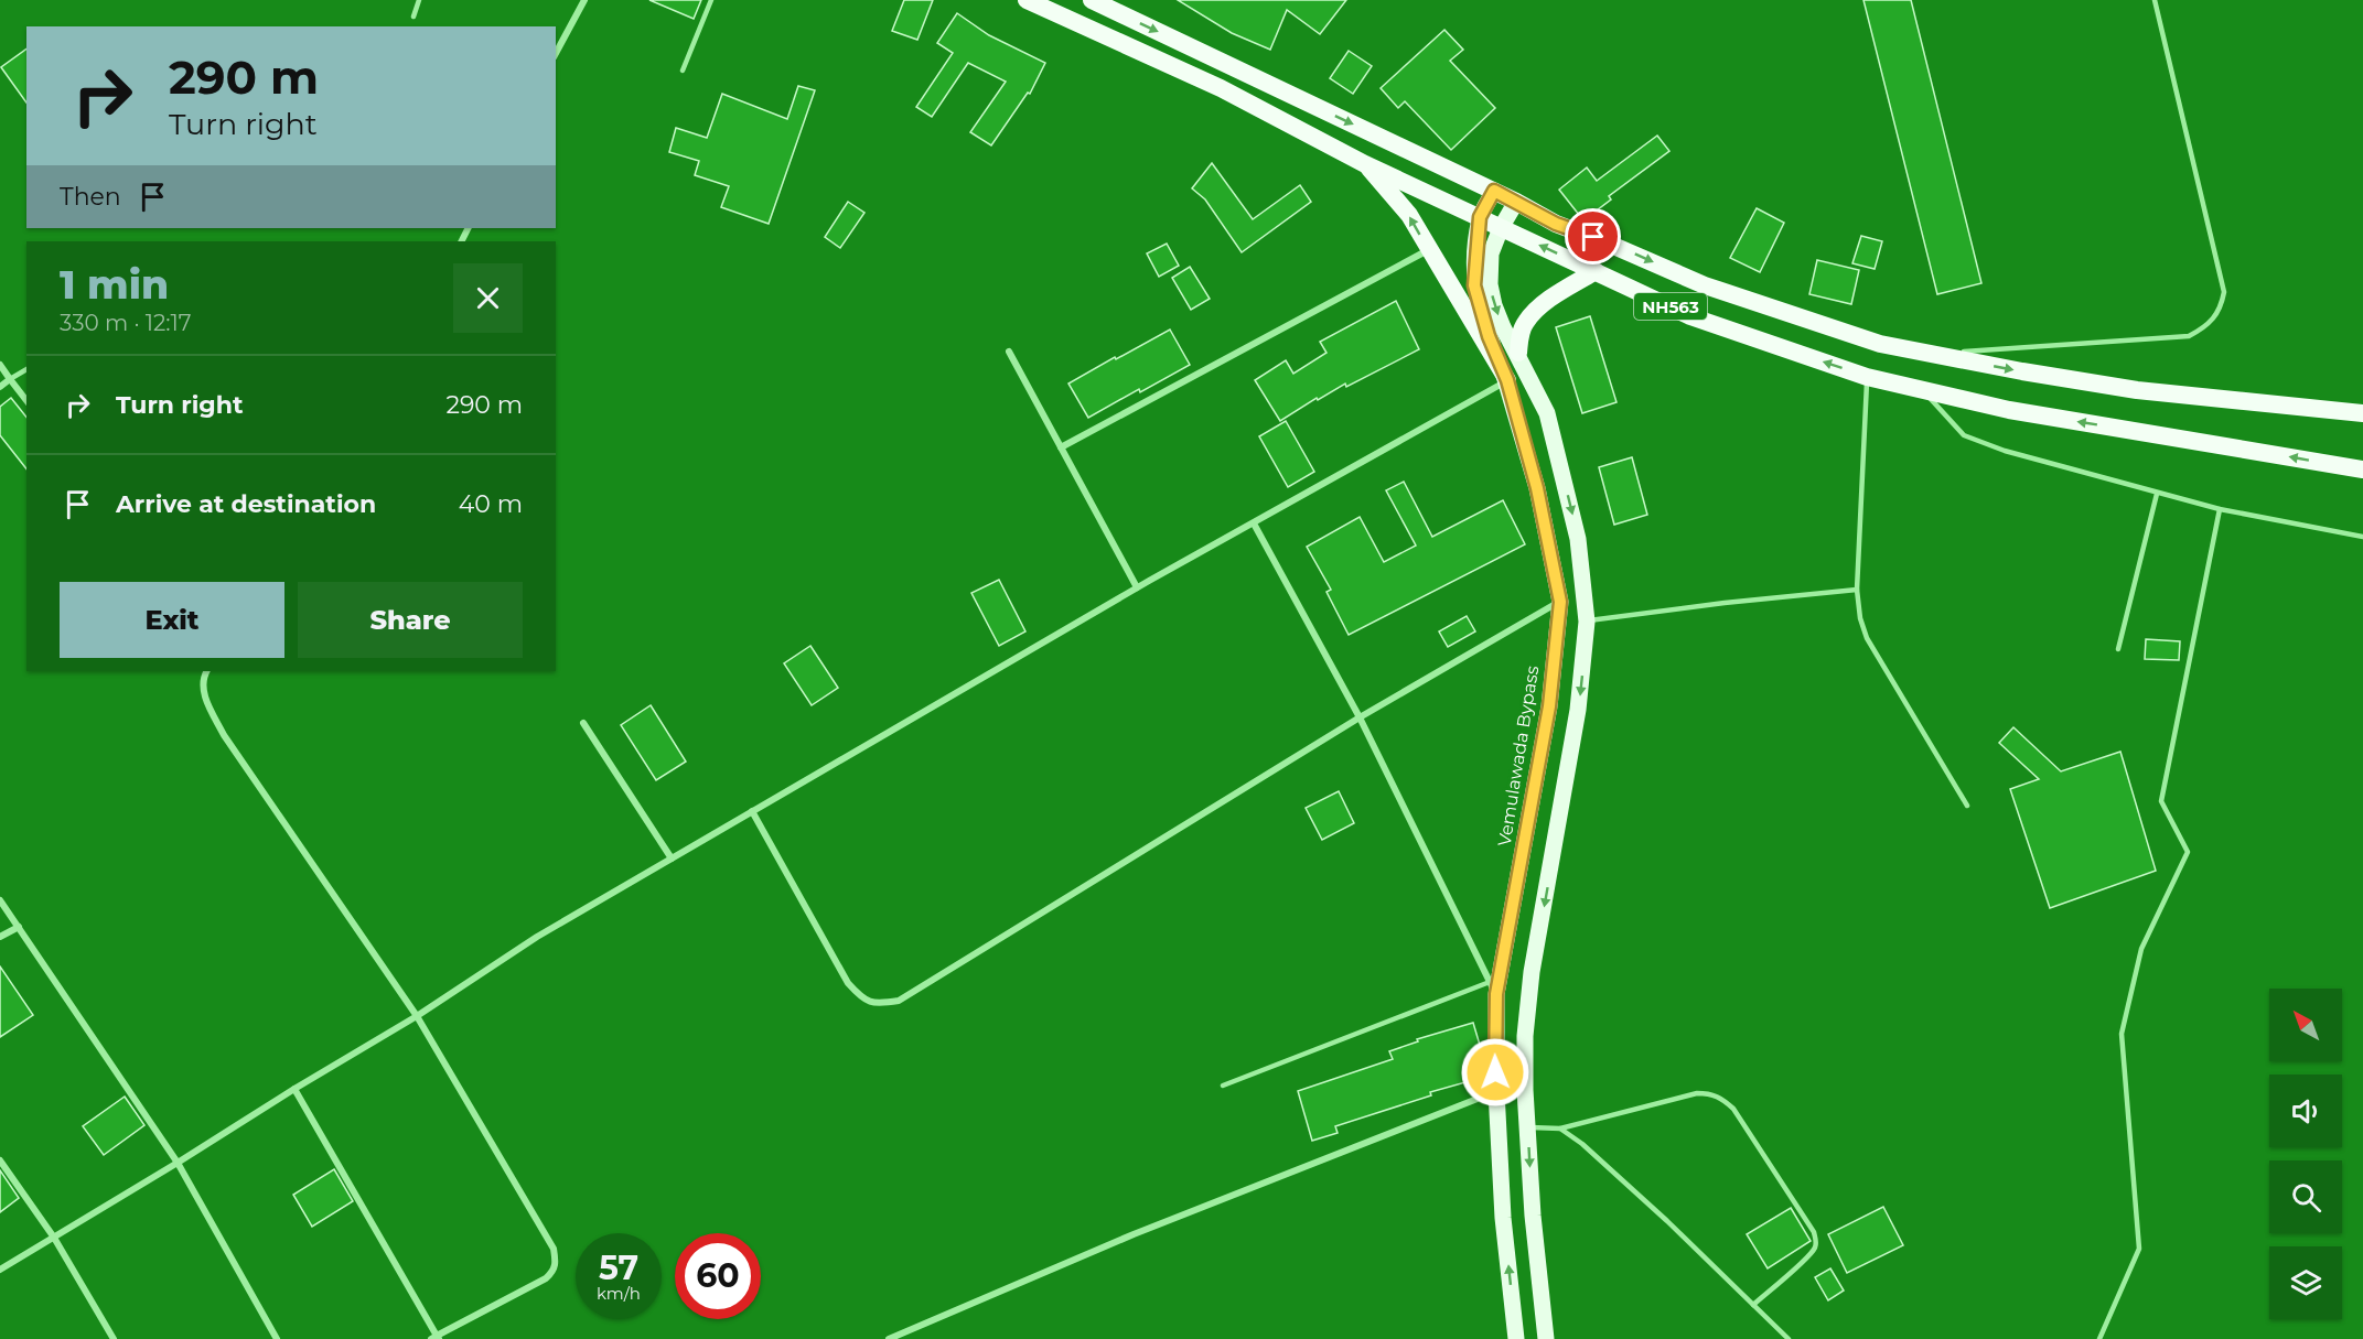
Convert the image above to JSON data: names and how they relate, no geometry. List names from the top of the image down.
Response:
{
  "streets": {
    "highway": ["NH563"],
    "main road": ["Vemulawada Bypass"]
  },
  "crossings": [
    ["NH563", "Vemulawada Bypass"]
  ],
  "north": "top left",
  "page": {
    "turn": ["290 m", "Turn right"],
    "then": "Then",
    "heading": ["1 min", "330 m · 12:17"],
    "list": [
      {
        "name": "Turn right",
        "value": "290 m"
      },
      {
        "name": "Arrive at destination",
        "value": "40 m"
      }
    ],
    "buttons": ["Exit", "Share"],
    "speed": "57 km/h",
    "limit": "60"
  }
}
